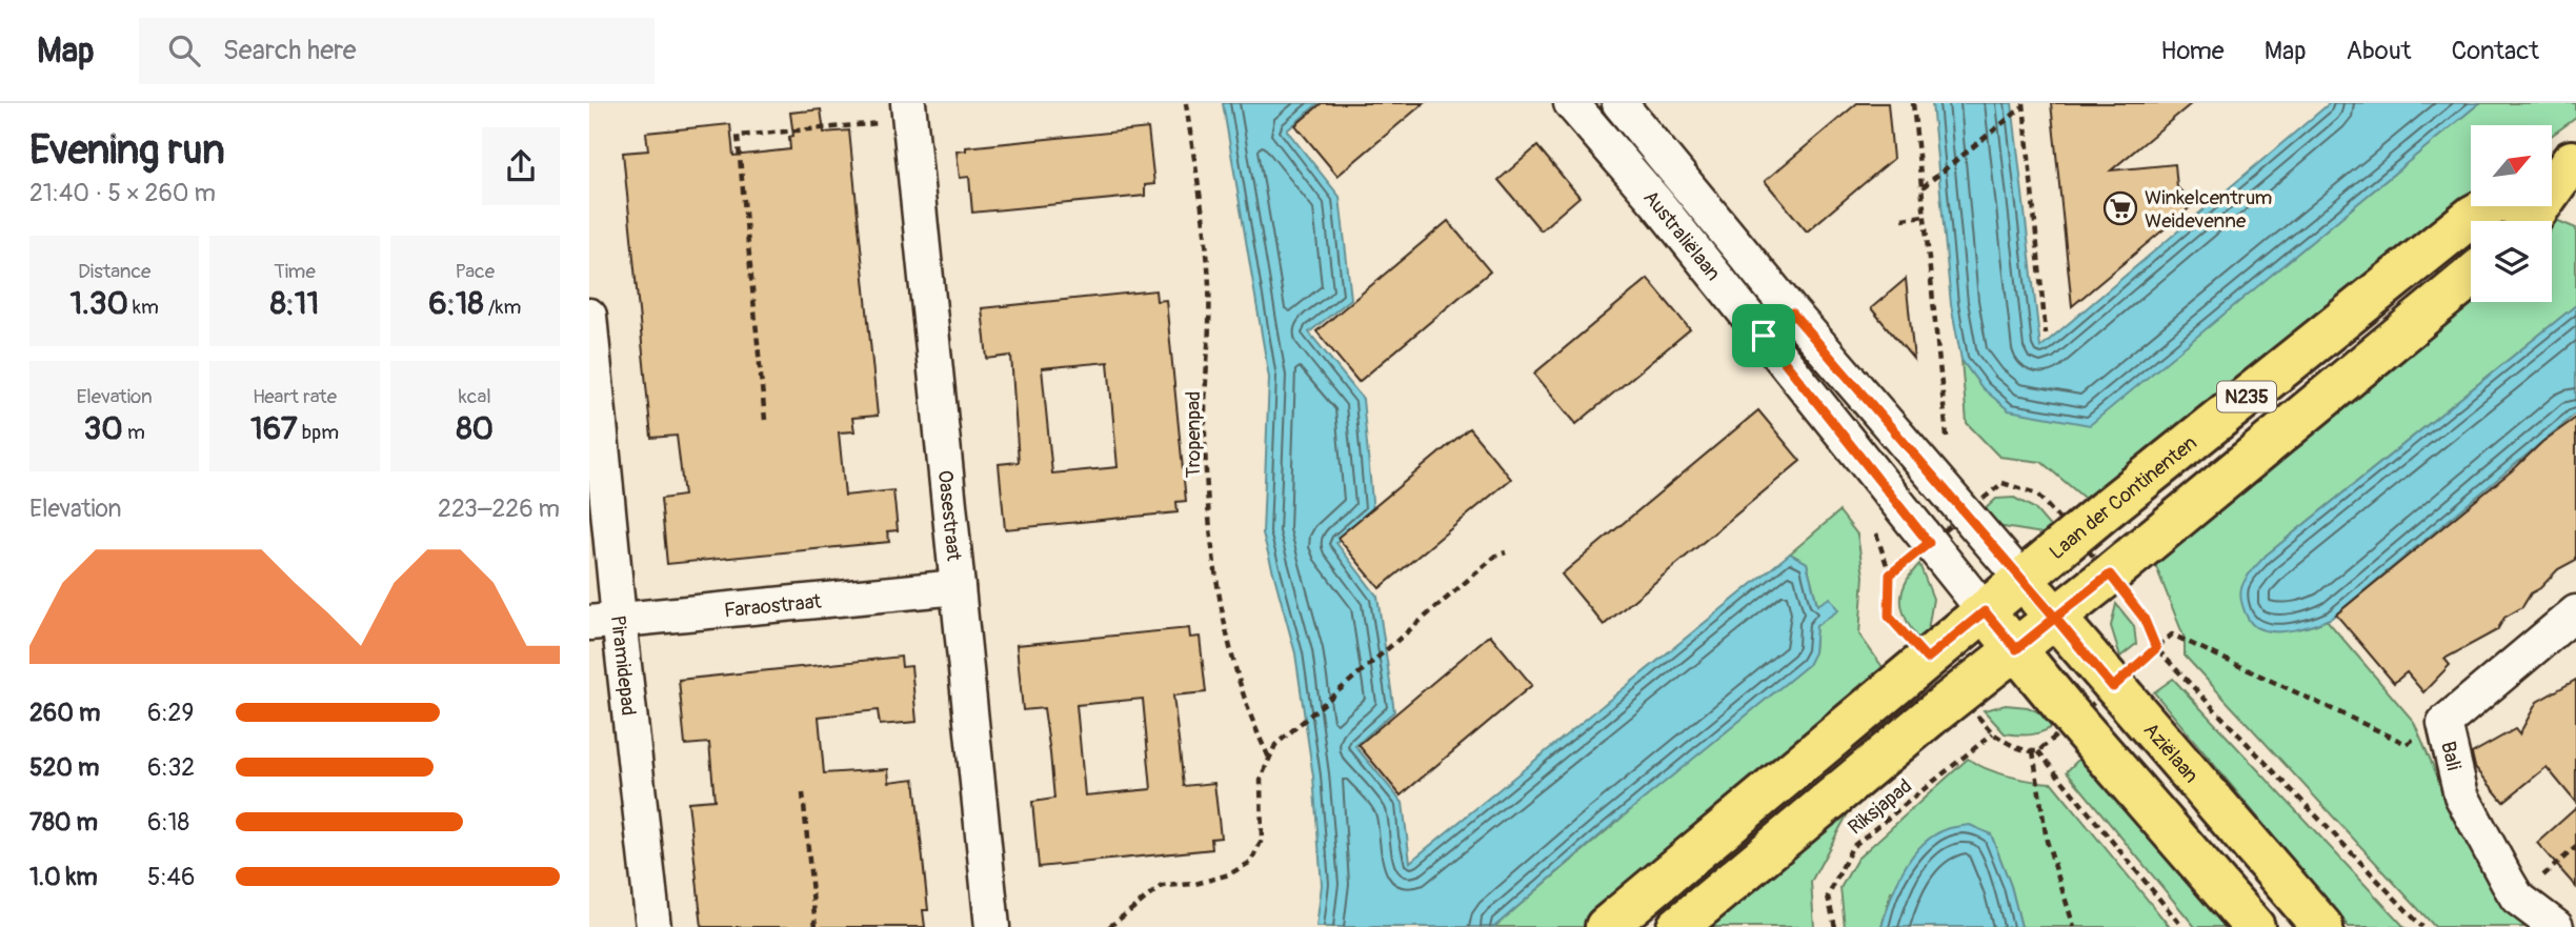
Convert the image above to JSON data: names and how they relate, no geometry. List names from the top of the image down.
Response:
{
  "streets": {
    "main road": ["N235", "Laan der Continenten", "Aziëlaan"],
    "street": [
      "Australiëlaan",
      "Oasestraat",
      "Faraostraat",
      "Piramidepad",
      "Bali"
    ],
    "path": ["Tropenpad", "Riksjapad"]
  },
  "crossings": [
    ["Australiëlaan", "Laan der Continenten"],
    ["Australiëlaan", "Aziëlaan"],
    ["N235", "Aziëlaan"],
    ["Laan der Continenten", "Aziëlaan"],
    ["Oasestraat", "Faraostraat"],
    ["Faraostraat", "Piramidepad"]
  ],
  "places": {
    "supermarket": ["Winkelcentrum Weidevenne"]
  },
  "north": "top right",
  "page": {
    "header": "Map",
    "search": "Search here",
    "nav": [
      "Home",
      "Map",
      "About",
      "Contact"
    ],
    "heading": ["Evening run", "21:40 · 5 × 260 m"],
    "stats": [
      ["Distance", "1.30 km"],
      ["Time", "8:11"],
      ["Pace", "6:18 /km"],
      ["Elevation", "30 m"],
      ["Heart rate", "167 bpm"],
      ["kcal", "80"]
    ],
    "chart": ["Elevation", "223–226 m"],
    "list": [
      {
        "name": "260 m",
        "note": "6:29"
      },
      {
        "name": "520 m",
        "note": "6:32"
      },
      {
        "name": "780 m",
        "note": "6:18"
      },
      {
        "name": "1.0 km",
        "note": "5:46"
      }
    ]
  }
}
